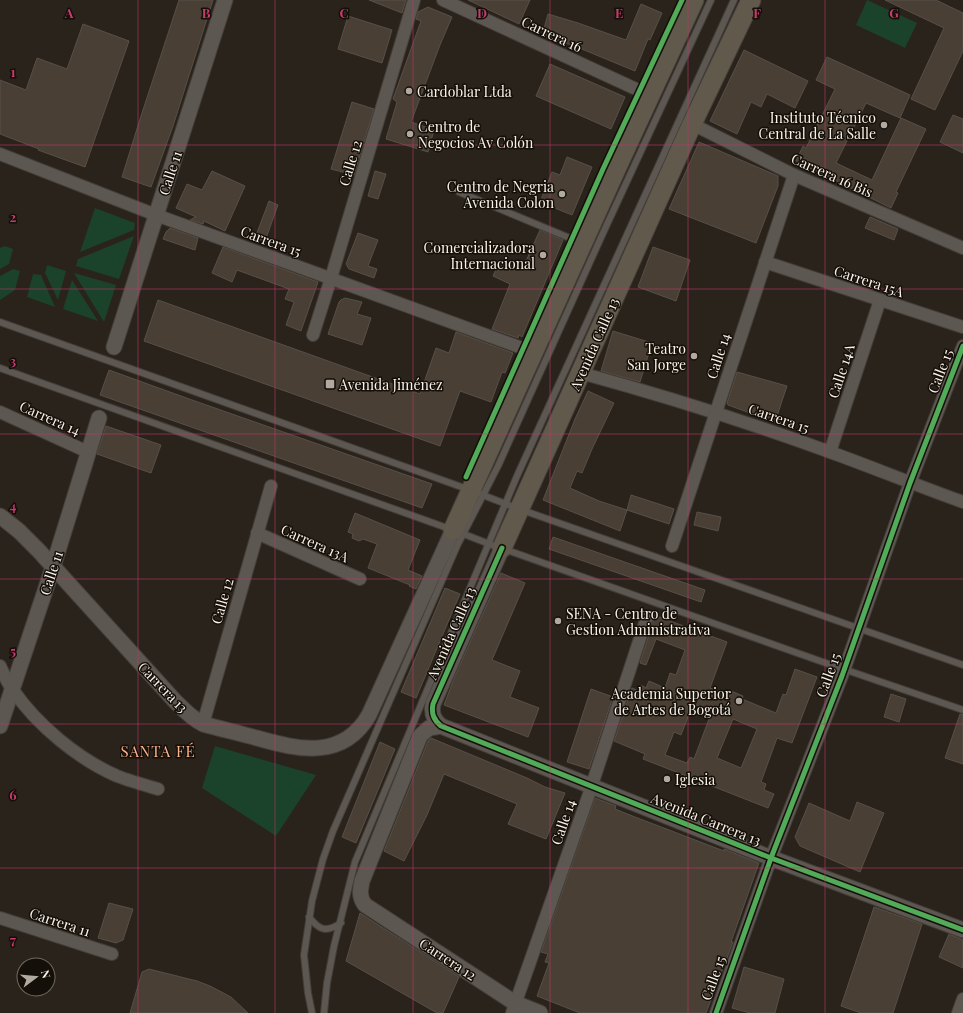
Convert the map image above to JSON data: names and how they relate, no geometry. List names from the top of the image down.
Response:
{
  "streets": {
    "main road": ["Avenida Calle 13"],
    "street": [
      "Carrera 16",
      "Calle 12",
      "Calle 11",
      "Carrera 16 Bis",
      "Carrera 15",
      "Carrera 15A",
      "Calle 14",
      "Calle 14A",
      "Calle 15",
      "Carrera 14",
      "Carrera 13A",
      "Carrera 13",
      "Avenida Carrera 13",
      "Carrera 11",
      "Carrera 12"
    ]
  },
  "crossings": [
    ["Calle 12", "Carrera 15"],
    ["Calle 12", "Carrera 13A"],
    ["Calle 12", "Carrera 13"],
    ["Calle 11", "Carrera 15"],
    ["Calle 11", "Carrera 14"],
    ["Calle 11", "Carrera 13"],
    ["Carrera 16 Bis", "Avenida Calle 13"],
    ["Carrera 16 Bis", "Calle 14"],
    ["Carrera 15", "Avenida Calle 13"],
    ["Carrera 15", "Calle 14"],
    ["Carrera 15", "Calle 14A"],
    ["Carrera 15", "Calle 15"],
    ["Carrera 15A", "Calle 14"],
    ["Carrera 15A", "Calle 14A"],
    ["Avenida Calle 13", "Avenida Carrera 13"],
    ["Avenida Calle 13", "Carrera 12"],
    ["Calle 14", "Avenida Carrera 13"],
    ["Calle 14", "Carrera 12"],
    ["Calle 15", "Avenida Carrera 13"],
    ["Avenida Carrera 13", "Carrera 12"]
  ],
  "districts": ["SANTA FÉ"],
  "places": {
    "other": [
      "Cardoblar Ltda",
      "Instituto Técnico Central de La Salle",
      "Centro de Negocios Av Colón",
      "Centro de Negria Avenida Colon",
      "Comercializadora Internacional",
      "Teatro San Jorge",
      "SENA - Centro de Gestion Administrativa",
      "Academia Superior de Artes de Bogotá",
      "Iglesia"
    ],
    "transit": ["Avenida Jiménez"]
  },
  "north": "right",
  "grid": {
    "columns": [
      "A",
      "B",
      "C",
      "D",
      "E",
      "F",
      "G"
    ],
    "rows": [
      "1",
      "2",
      "3",
      "4",
      "5",
      "6",
      "7"
    ]
  }
}
